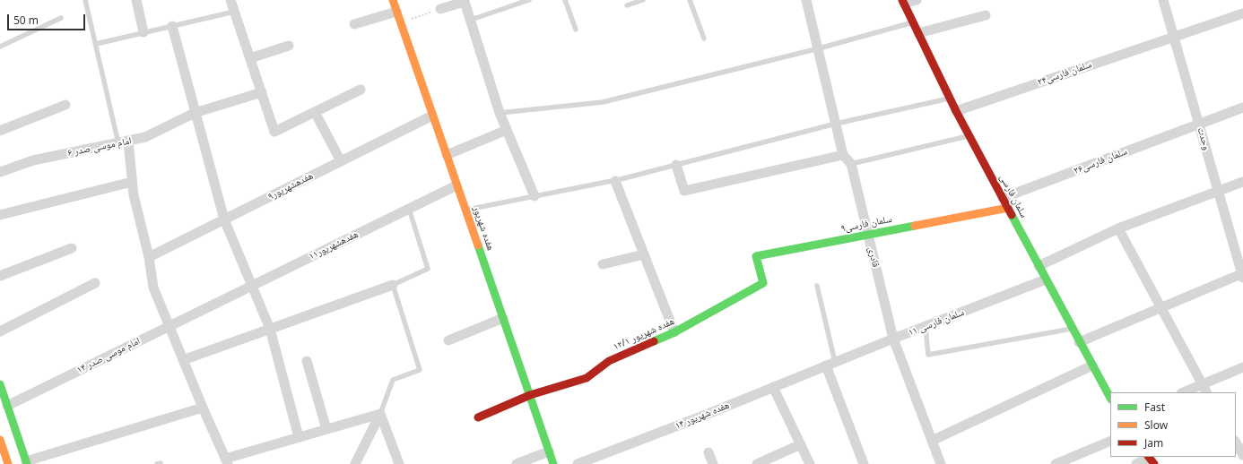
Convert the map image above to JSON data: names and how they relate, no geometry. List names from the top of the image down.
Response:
{
  "streets": {
    "street": [
      "سلمان فارسی۲۴",
      "وحدت",
      "امام موسی صدر ۶",
      "سلمان فارسی۲۶",
      "هفدهشهریور۹",
      "سلمان فارسی",
      "سلمان فارسی۹",
      "هفده شهریور",
      "هفدهشهریور۱۱",
      "قادری",
      "سلمان فارسی ۱۱",
      "هفده شهریور ۱۲/۱",
      "امام موسی صدر ۱۴",
      "هفده شهریور ۱۴"
    ]
  },
  "crossings": [
    ["سلمان فارسی۲۴", "وحدت"],
    ["سلمان فارسی۲۴", "سلمان فارسی"],
    ["وحدت", "سلمان فارسی۲۶"],
    ["سلمان فارسی۲۶", "سلمان فارسی"],
    ["هفدهشهریور۹", "هفده شهریور"],
    ["سلمان فارسی", "سلمان فارسی۹"],
    ["سلمان فارسی", "سلمان فارسی ۱۱"],
    ["سلمان فارسی۹", "قادری"],
    ["سلمان فارسی۹", "هفده شهریور ۱۲/۱"],
    ["هفده شهریور", "هفدهشهریور۱۱"],
    ["هفده شهریور", "هفده شهریور ۱۲/۱"],
    ["هفدهشهریور۱۱", "امام موسی صدر ۱۴"],
    ["قادری", "سلمان فارسی ۱۱"],
    ["سلمان فارسی ۱۱", "هفده شهریور ۱۴"]
  ],
  "legend": ["Fast", "Slow", "Jam"],
  "scale_bar": "50 m"
}
